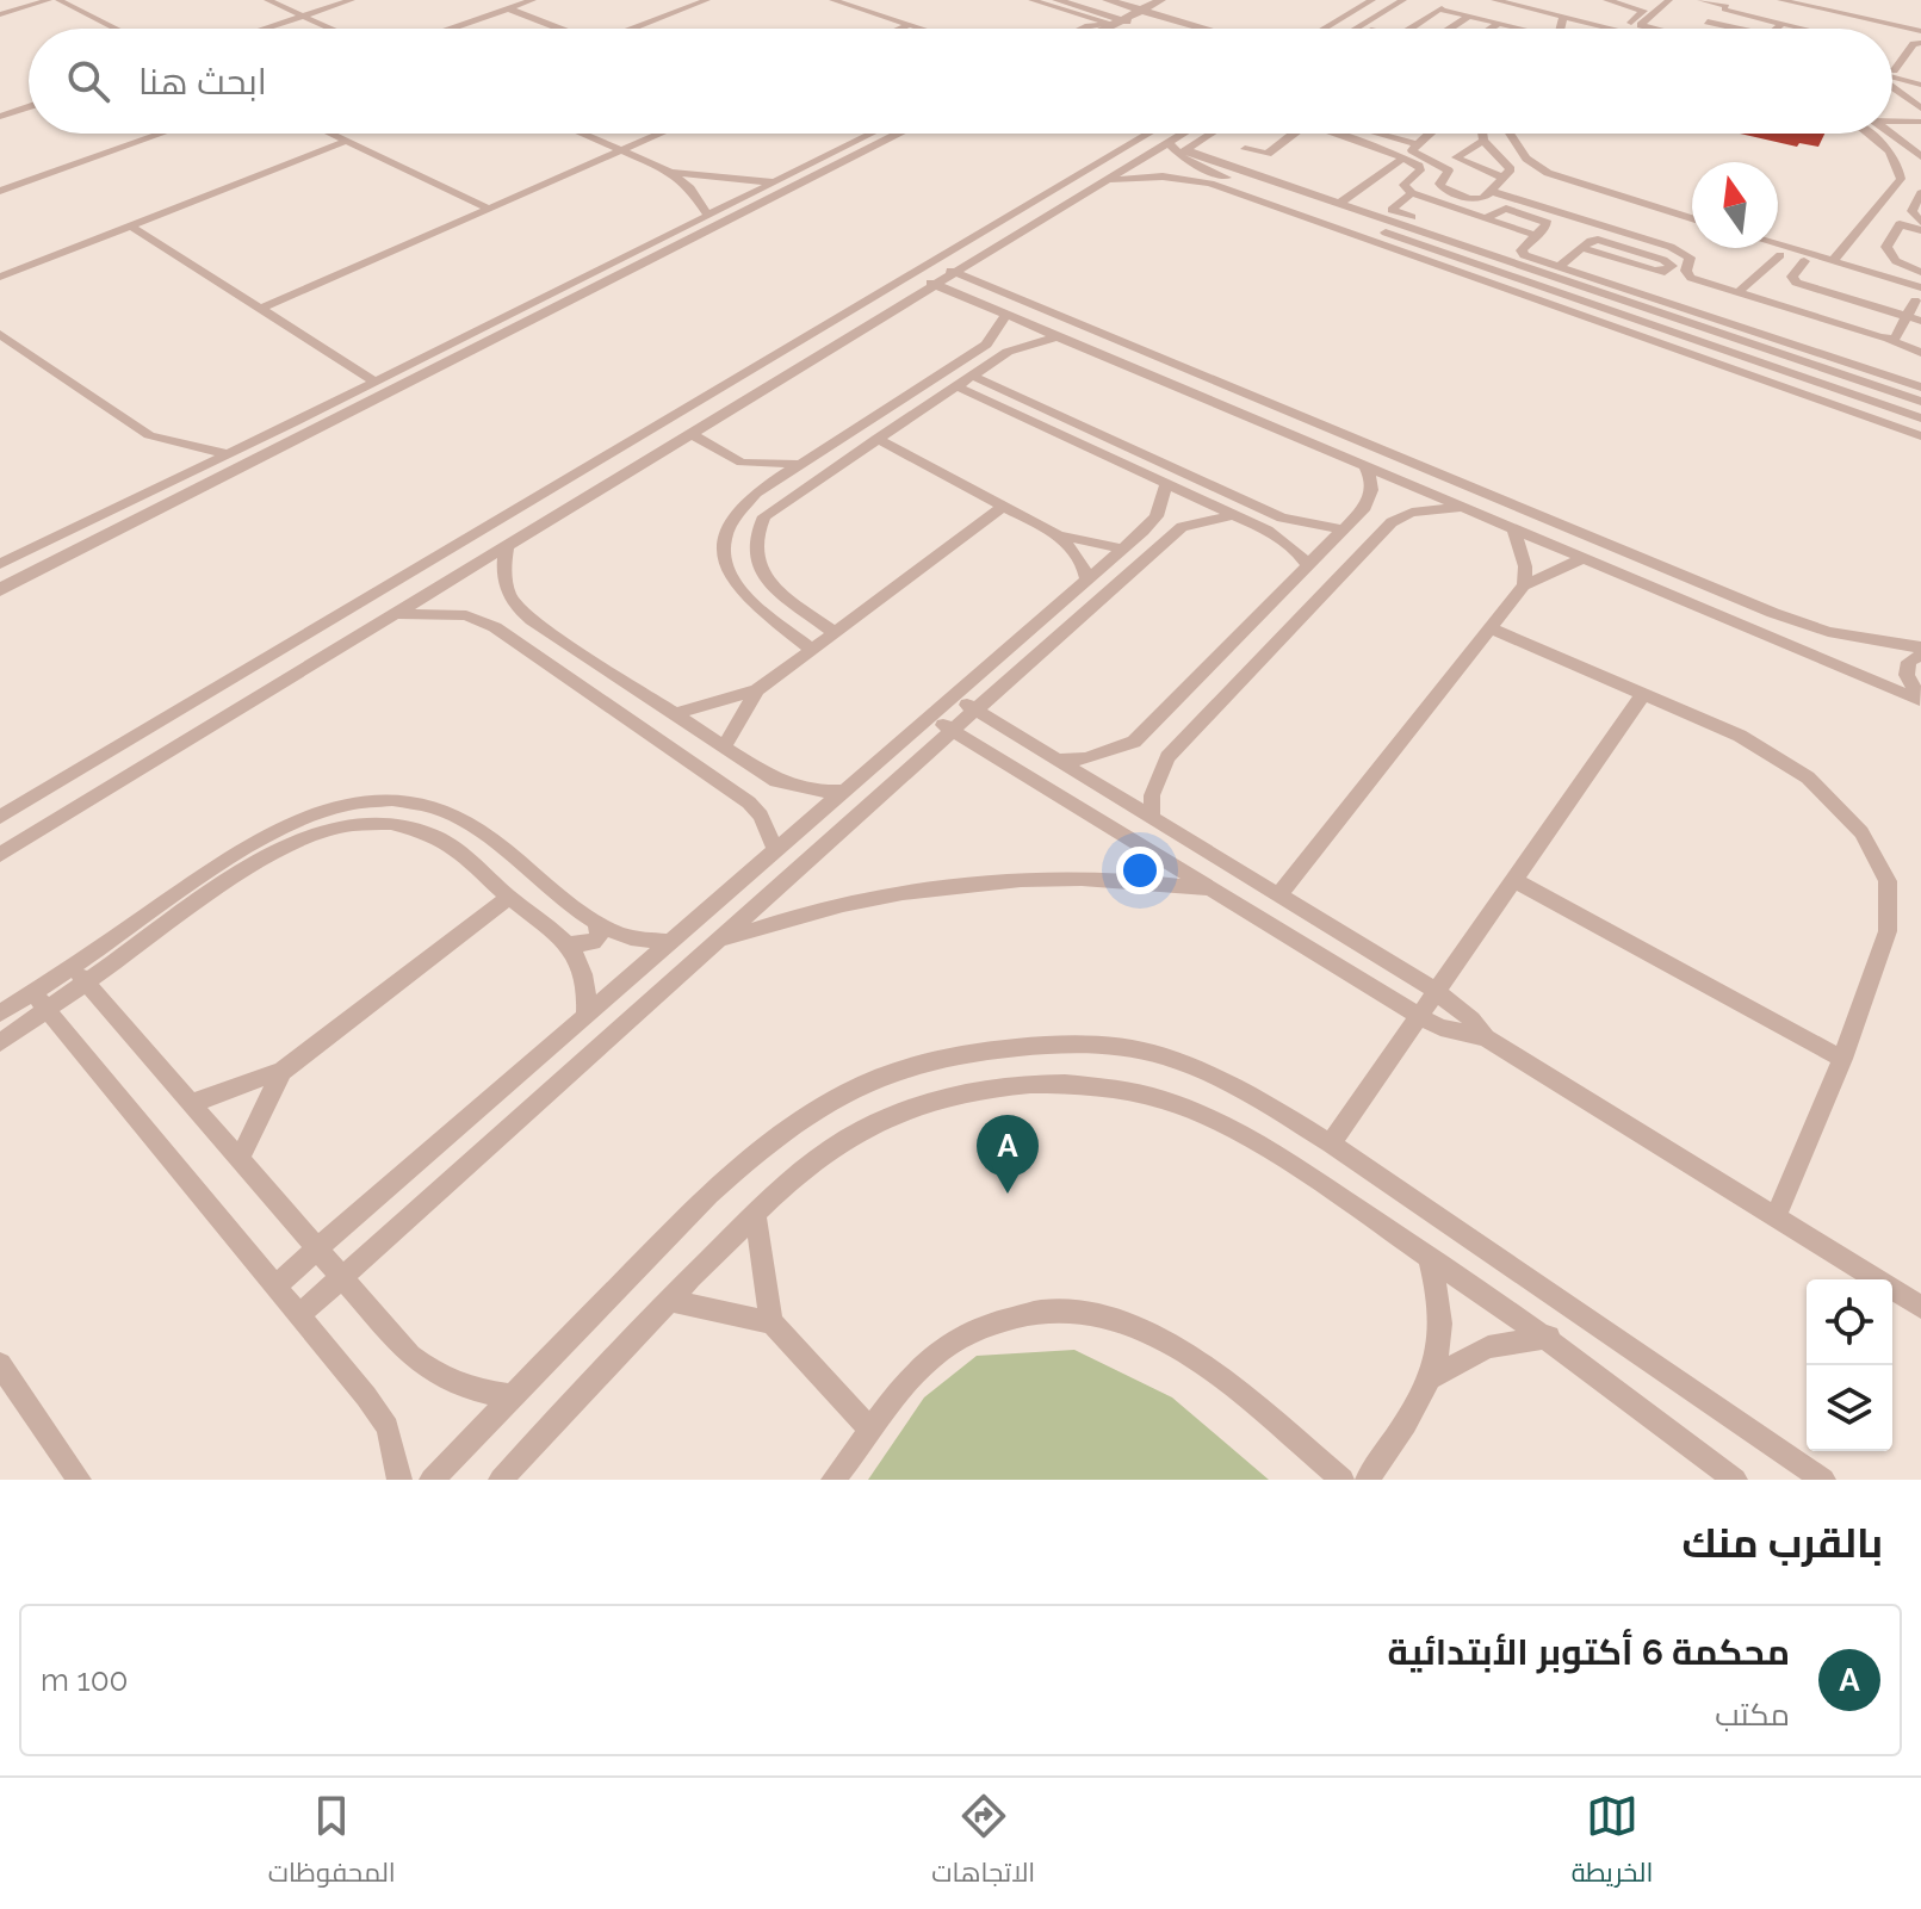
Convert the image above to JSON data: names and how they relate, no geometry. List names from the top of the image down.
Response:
{
  "north": "top",
  "page": {
    "search": "ابحث هنا",
    "pins": "A",
    "heading": "بالقرب منك",
    "list": [
      {
        "mark": "A",
        "name": "محكمة 6 أكتوبر الأبتدائية",
        "note": "مكتب",
        "value": "100 m"
      }
    ],
    "nav": ["الخريطة", "الاتجاهات", "المحفوظات"]
  }
}
